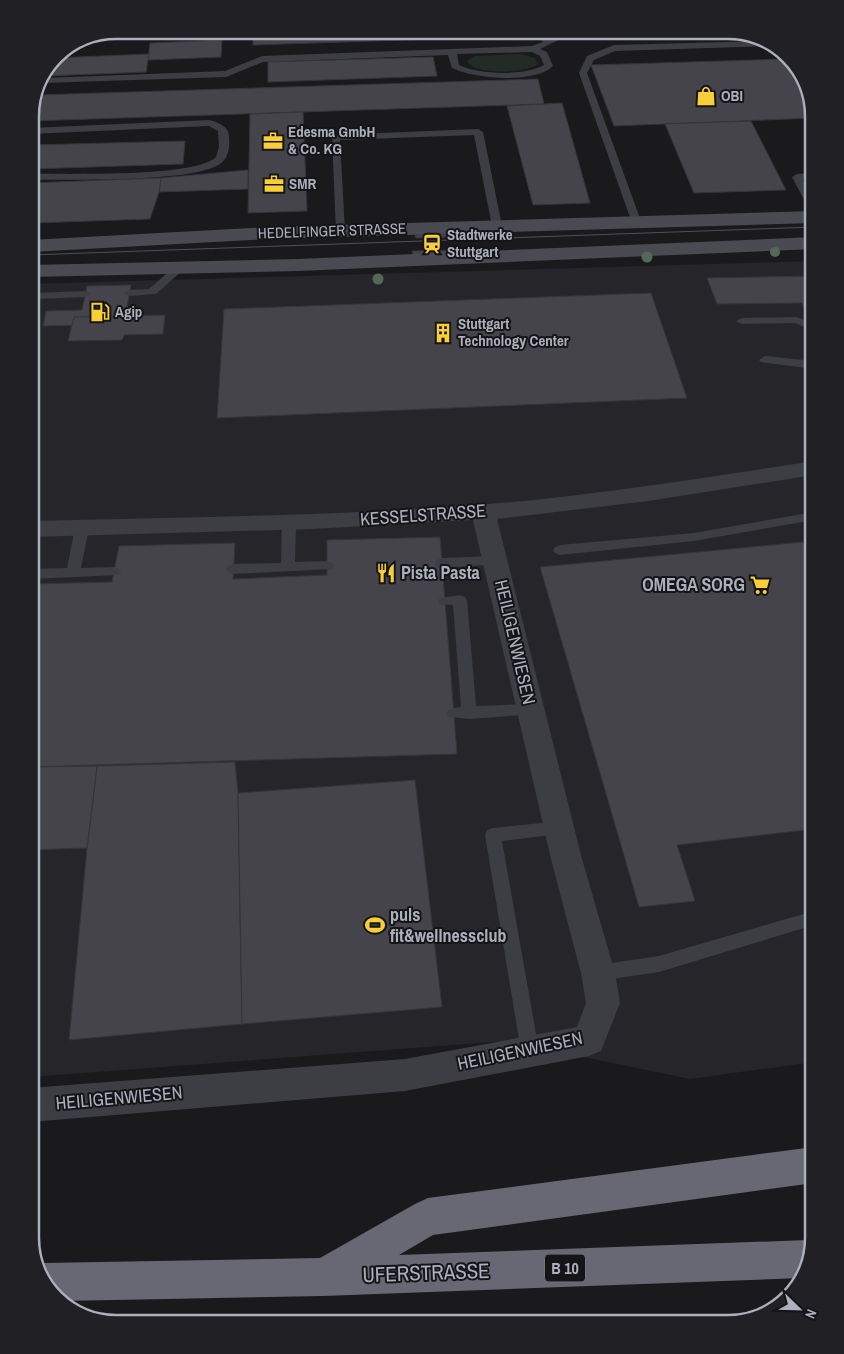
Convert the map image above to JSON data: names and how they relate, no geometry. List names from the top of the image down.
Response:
{
  "streets": {
    "highway": ["B 10", "UFERSTRASSE"],
    "street": ["HEDELFINGER STRASSE", "KESSELSTRASSE", "HEILIGENWIESEN"]
  },
  "crossings": [
    ["KESSELSTRASSE", "HEILIGENWIESEN"],
    ["B 10", "UFERSTRASSE"]
  ],
  "places": {
    "shop": ["OBI"],
    "office": ["Edesma GmbH & Co. KG", "SMR"],
    "station": ["Stadtwerke Stuttgart"],
    "fuel station": ["Agip"],
    "building": ["Stuttgart Technology Center"],
    "restaurant": ["Pista Pasta"],
    "supermarket": ["OMEGA SORG"],
    "sports": ["puls fit&wellnessclub"]
  },
  "north": "bottom right"
}
